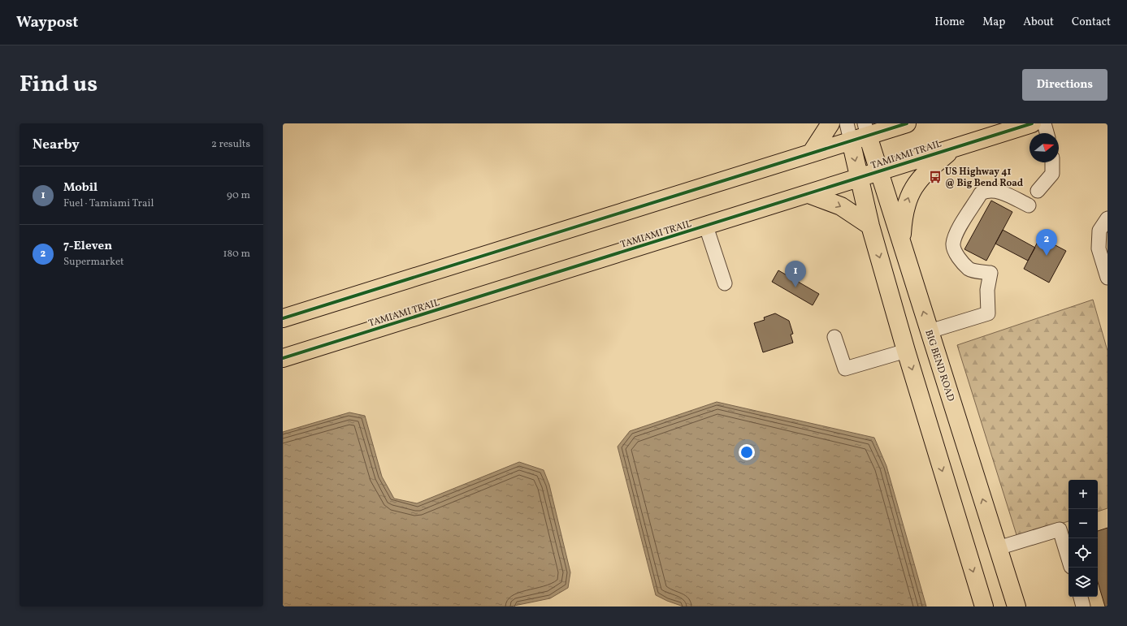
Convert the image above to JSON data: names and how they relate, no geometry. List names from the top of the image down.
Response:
{
  "streets": {
    "main road": ["TAMIAMI TRAIL", "BIG BEND ROAD"]
  },
  "crossings": [
    ["TAMIAMI TRAIL", "BIG BEND ROAD"]
  ],
  "places": {
    "bus stop": ["US Highway 41 @ Big Bend Road"]
  },
  "north": "right",
  "page": {
    "header": "Waypost",
    "nav": [
      "Home",
      "Map",
      "About",
      "Contact"
    ],
    "title": "Find us",
    "buttons": "Directions",
    "heading": ["Nearby", "2 results"],
    "list": [
      {
        "mark": "1",
        "name": "Mobil",
        "note": "Fuel · Tamiami Trail",
        "value": "90 m"
      },
      {
        "mark": "2",
        "name": "7-Eleven",
        "note": "Supermarket",
        "value": "180 m"
      }
    ],
    "pins": ["2", "1"],
    "map_buttons": ["+", "−"]
  }
}
